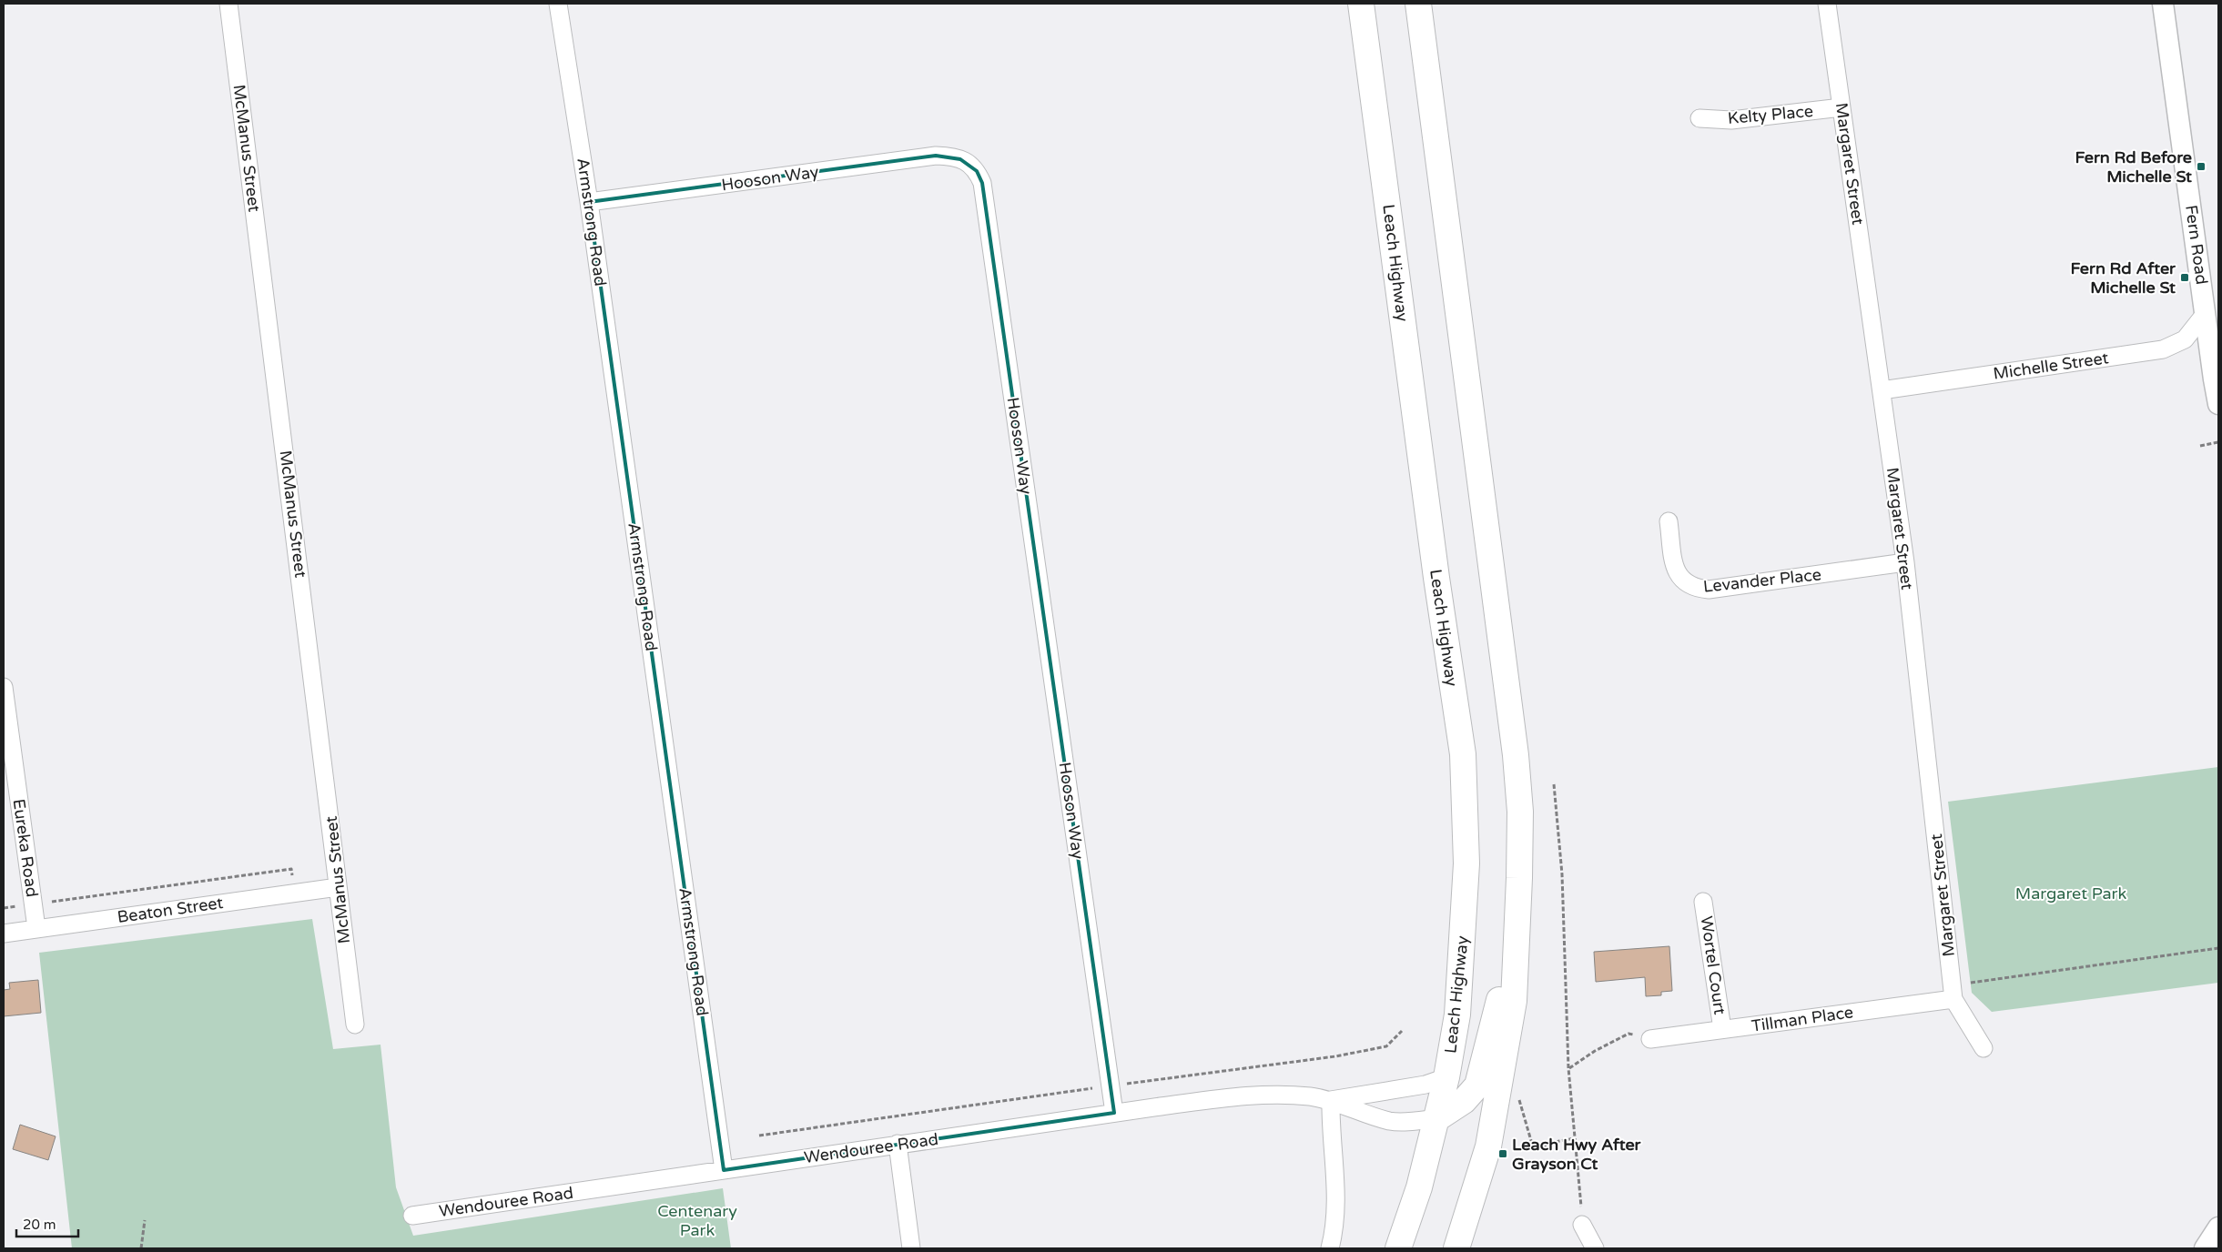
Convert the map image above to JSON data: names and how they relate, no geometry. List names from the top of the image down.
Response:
{
  "streets": {
    "highway": ["Leach Highway"],
    "street": [
      "Kelty Place",
      "McManus Street",
      "Margaret Street",
      "Hooson Way",
      "Armstrong Road",
      "Fern Road",
      "Michelle Street",
      "Levander Place",
      "Eureka Road",
      "Beaton Street",
      "Wortel Court",
      "Tillman Place",
      "Wendouree Road"
    ]
  },
  "crossings": [
    ["Kelty Place", "Margaret Street"],
    ["McManus Street", "Beaton Street"],
    ["Margaret Street", "Michelle Street"],
    ["Margaret Street", "Levander Place"],
    ["Margaret Street", "Tillman Place"],
    ["Hooson Way", "Armstrong Road"],
    ["Hooson Way", "Wendouree Road"],
    ["Armstrong Road", "Wendouree Road"],
    ["Fern Road", "Michelle Street"],
    ["Leach Highway", "Wendouree Road"],
    ["Eureka Road", "Beaton Street"],
    ["Wortel Court", "Tillman Place"]
  ],
  "parks": ["Margaret Park", "Centenary Park"],
  "places": {
    "transit": ["Fern Rd Before Michelle St", "Fern Rd After Michelle St", "Leach Hwy After Grayson Ct"]
  },
  "scale_bar": "20 m"
}
